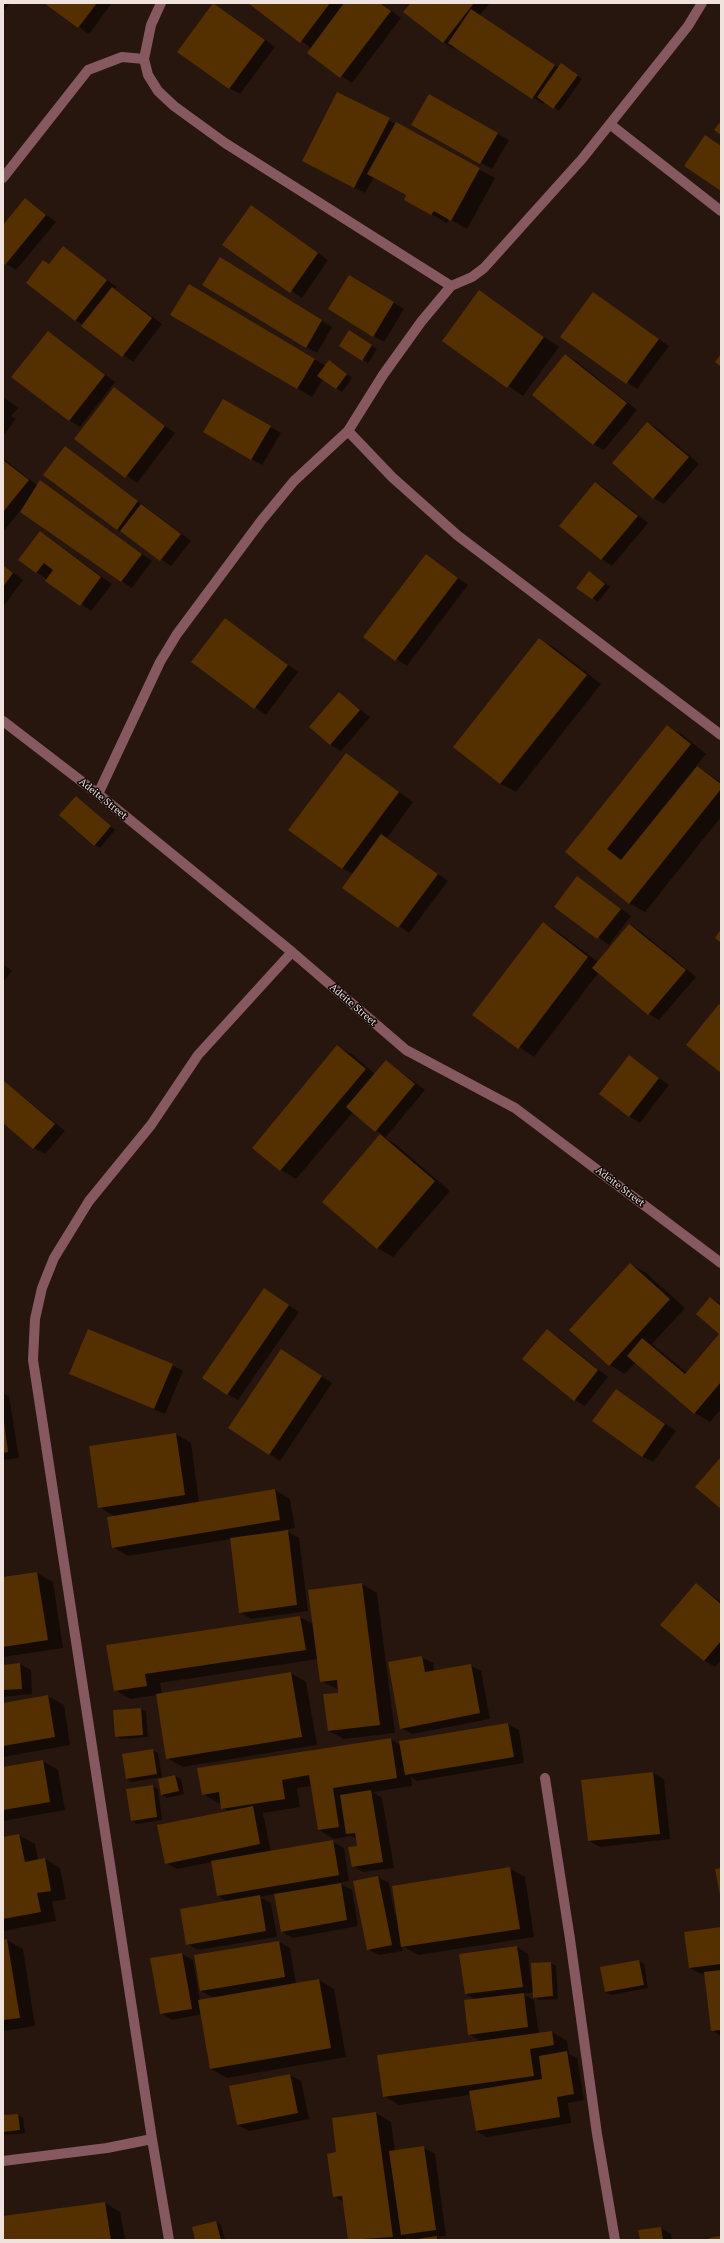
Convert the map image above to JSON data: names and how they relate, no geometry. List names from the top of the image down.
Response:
{
  "streets": {
    "street": ["Adeite Street"]
  }
}
